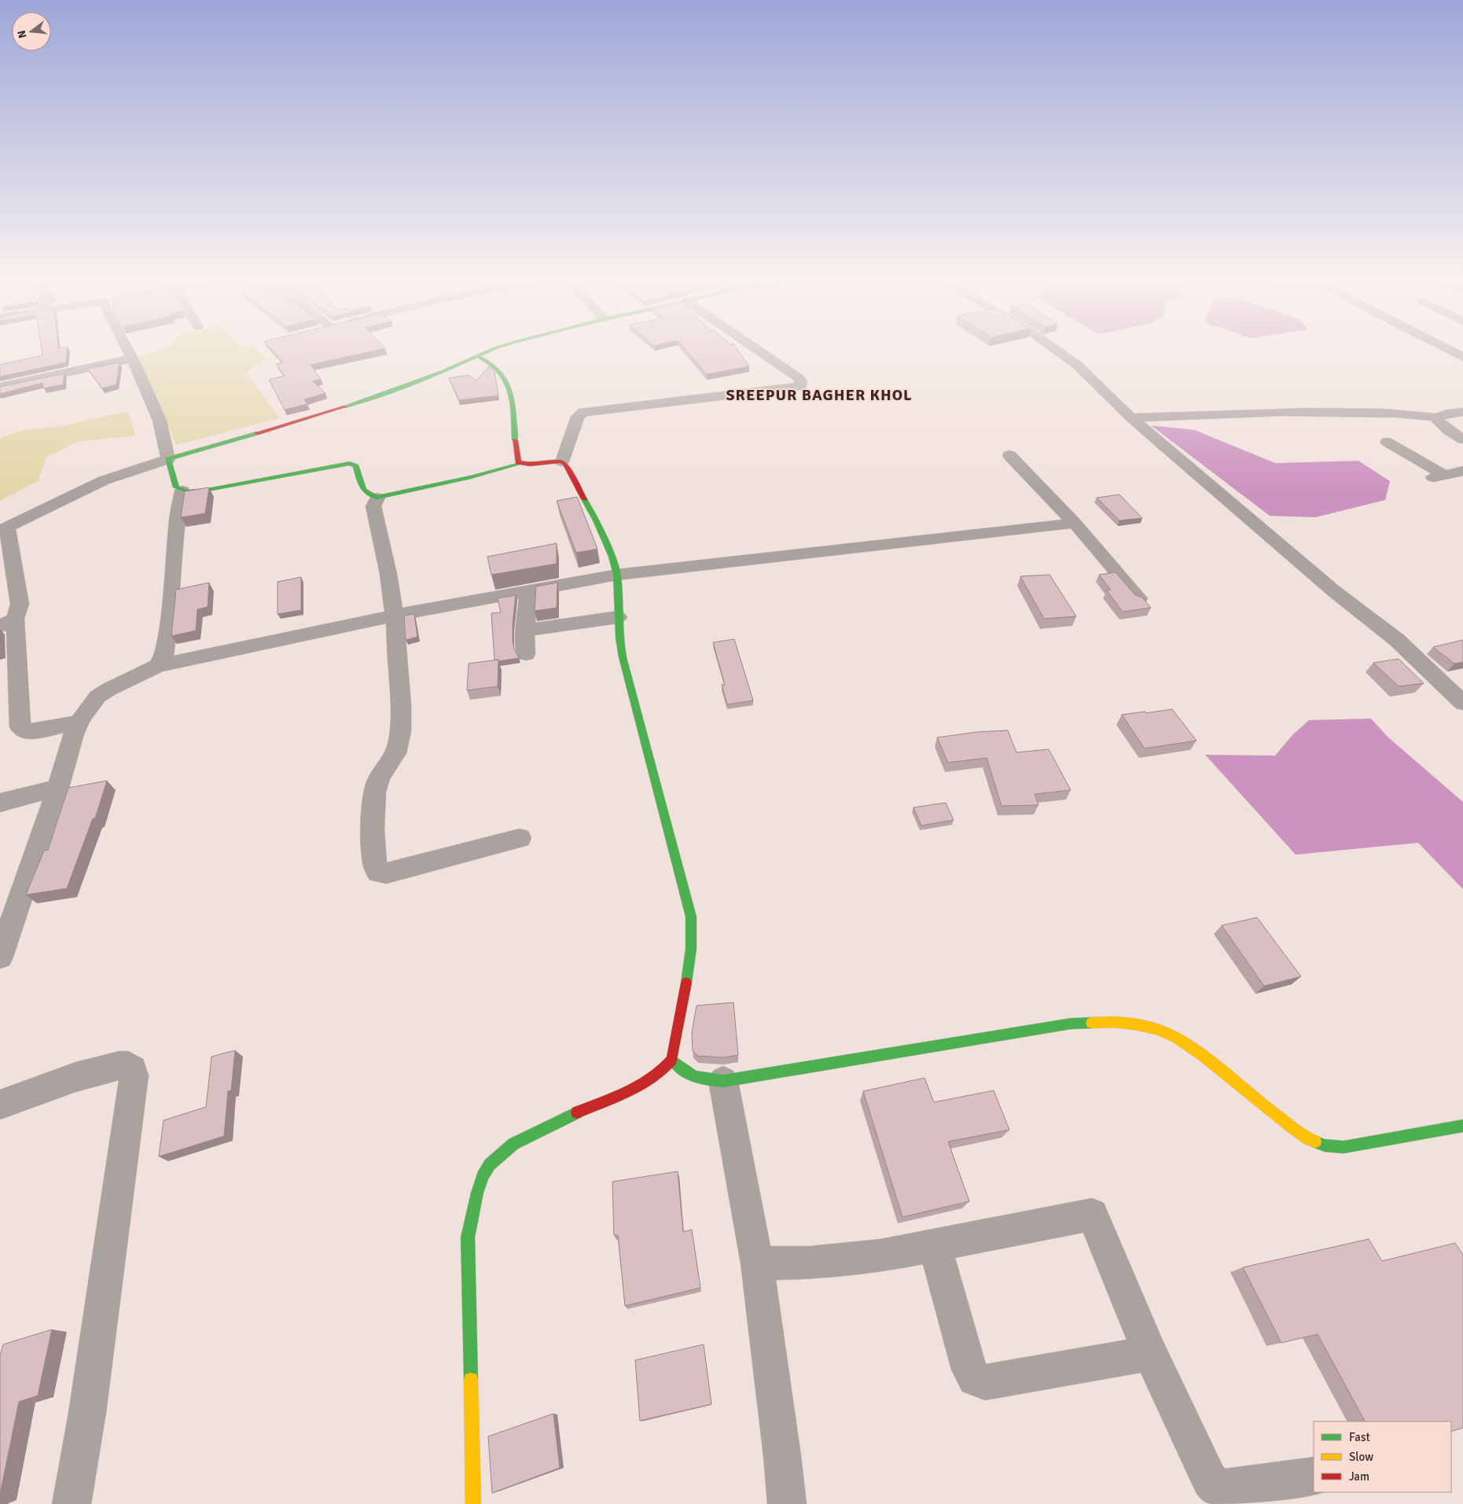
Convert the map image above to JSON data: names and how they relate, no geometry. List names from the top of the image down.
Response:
{
  "districts": ["SREEPUR BAGHER KHOL"],
  "legend": ["Fast", "Slow", "Jam"],
  "north": "left"
}
